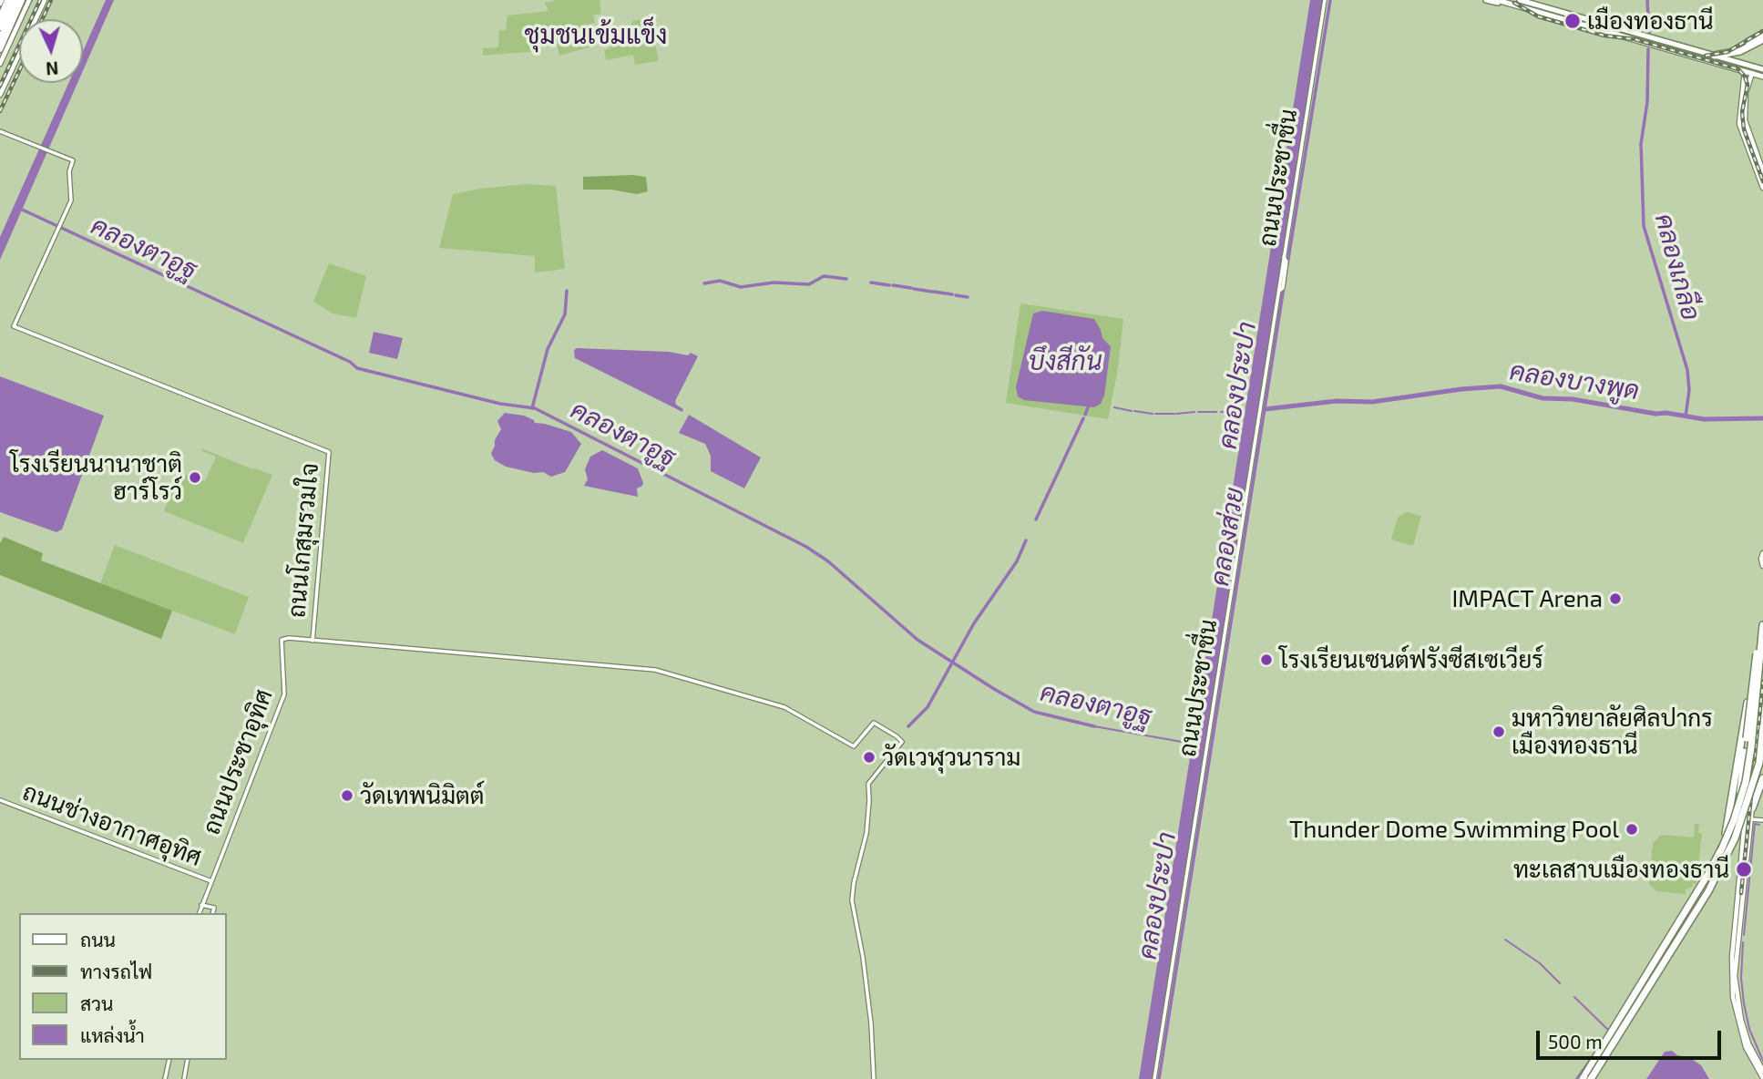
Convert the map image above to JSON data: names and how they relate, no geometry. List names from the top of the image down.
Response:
{
  "streets": {
    "street": [
      "ถนนประชาชื่น",
      "ถนนโกสุมรวมใจ",
      "ถนนประชาอุทิศ",
      "ถนนช่างอากาศอุทิศ"
    ]
  },
  "crossings": [
    ["ถนนโกสุมรวมใจ", "ถนนประชาอุทิศ"],
    ["ถนนประชาอุทิศ", "ถนนช่างอากาศอุทิศ"]
  ],
  "districts": ["ชุมชนเข้มแข็ง"],
  "water": [
    "คลองตาอูฐ",
    "คลองเกลือ",
    "บึงสีกัน",
    "คลองบางพูด",
    "คลองประปา",
    "คลองส่วย"
  ],
  "places": [
    "เมืองทองธานี",
    "โรงเรียนนานาชาติ ฮาร์โรว์",
    "IMPACT Arena",
    "โรงเรียนเซนต์ฟรังซีสเซเวียร์",
    "มหาวิทยาลัยศิลปากร เมืองทองธานี",
    "วัดเวฬุวนาราม",
    "วัดเทพนิมิตต์",
    "Thunder Dome Swimming Pool",
    "ทะเลสาบเมืองทองธานี"
  ],
  "legend": [
    "ถนน",
    "ทางรถไฟ",
    "สวน",
    "แหล่งน้ำ"
  ],
  "scale_bar": "500 m",
  "north": "bottom"
}
